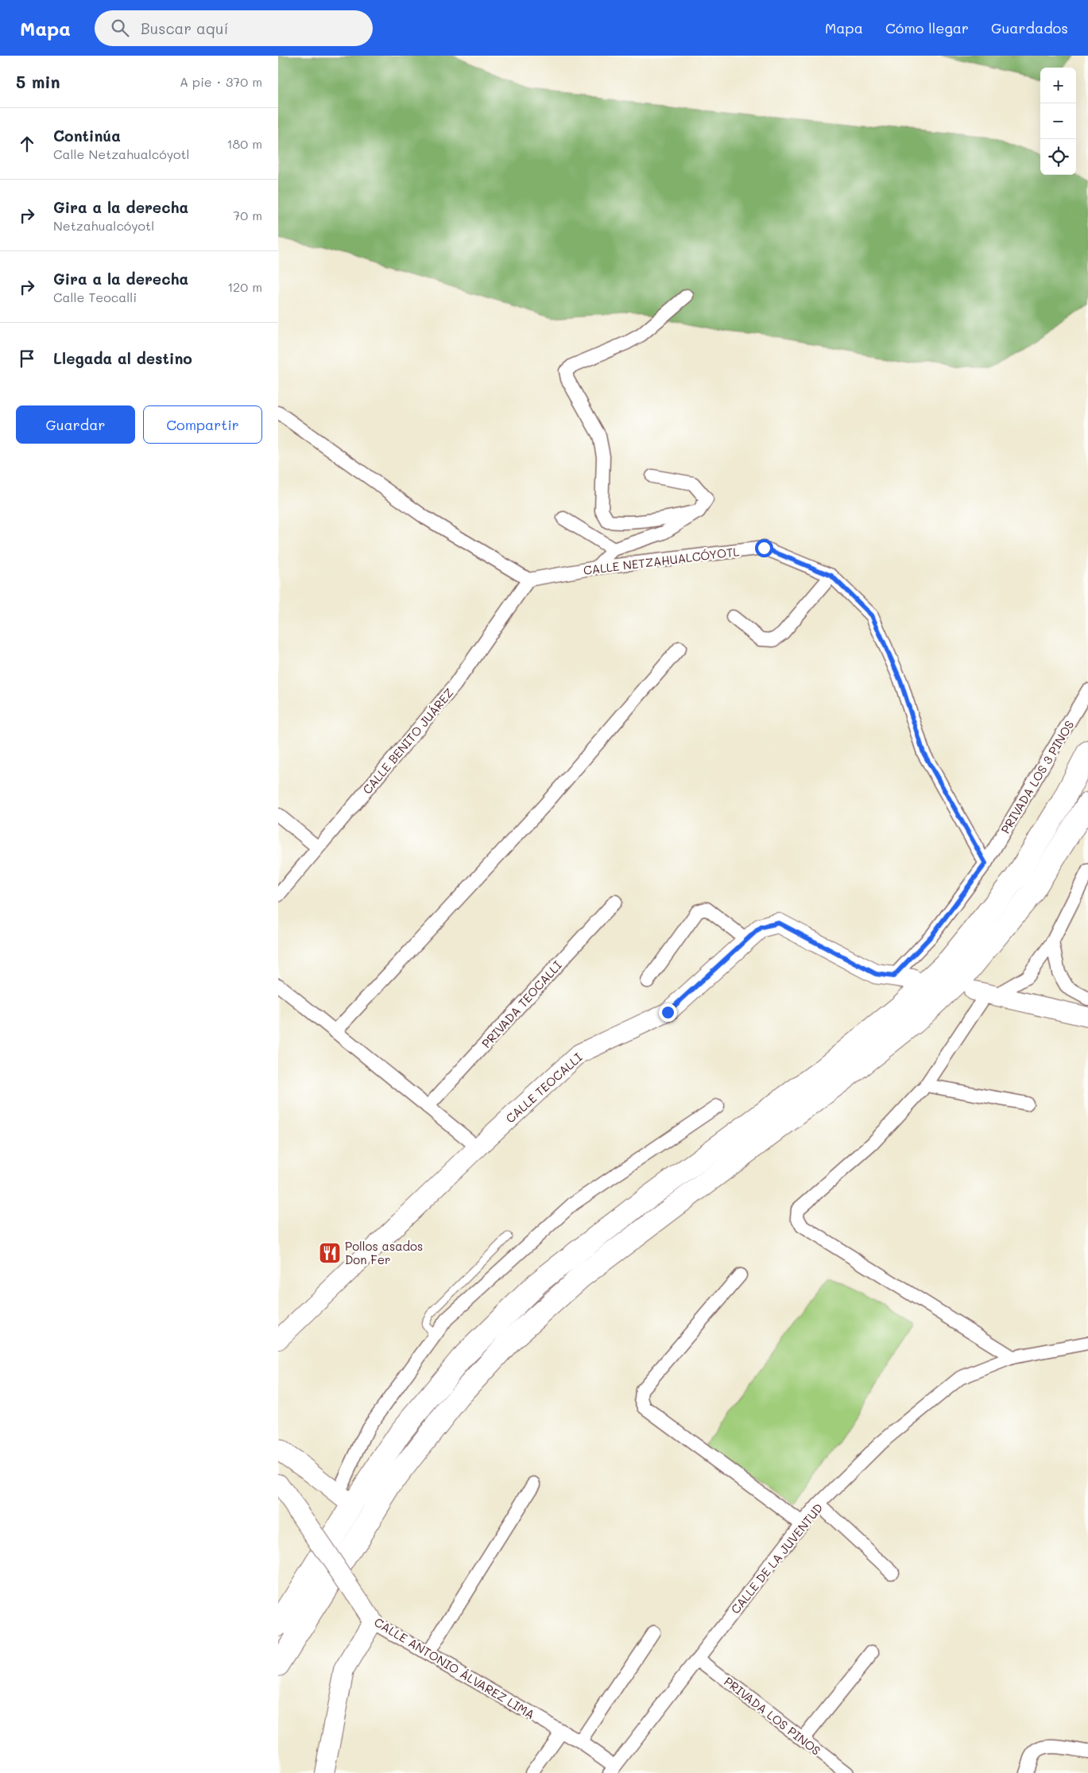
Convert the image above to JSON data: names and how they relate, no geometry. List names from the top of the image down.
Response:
{
  "streets": {
    "street": [
      "CALLE NETZAHUALCÓYOTL",
      "CALLE BENITO JUÁREZ",
      "PRIVADA LOS 3 PINOS",
      "PRIVADA TEOCALLI",
      "CALLE TEOCALLI",
      "CALLE DE LA JUVENTUD",
      "CALLE ANTONIO ÁLVAREZ LIMA",
      "PRIVADA LOS PINOS"
    ]
  },
  "crossings": [
    ["CALLE NETZAHUALCÓYOTL", "CALLE BENITO JUÁREZ"],
    ["CALLE NETZAHUALCÓYOTL", "PRIVADA LOS 3 PINOS"],
    ["PRIVADA LOS 3 PINOS", "CALLE TEOCALLI"],
    ["CALLE DE LA JUVENTUD", "CALLE ANTONIO ÁLVAREZ LIMA"],
    ["CALLE DE LA JUVENTUD", "PRIVADA LOS PINOS"]
  ],
  "places": {
    "restaurant": ["Pollos asados Don Fer"]
  },
  "page": {
    "header": "Mapa",
    "search": "Buscar aquí",
    "nav": ["Mapa", "Cómo llegar", "Guardados"],
    "heading": ["5 min", "A pie · 370 m"],
    "map_buttons": ["+", "−"],
    "list": [
      ["Continúa", "Calle Netzahualcóyotl", "180 m"],
      ["Gira a la derecha", "Netzahualcóyotl", "70 m"],
      ["Gira a la derecha", "Calle Teocalli", "120 m"],
      "Llegada al destino"
    ],
    "buttons": ["Guardar", "Compartir"]
  }
}
